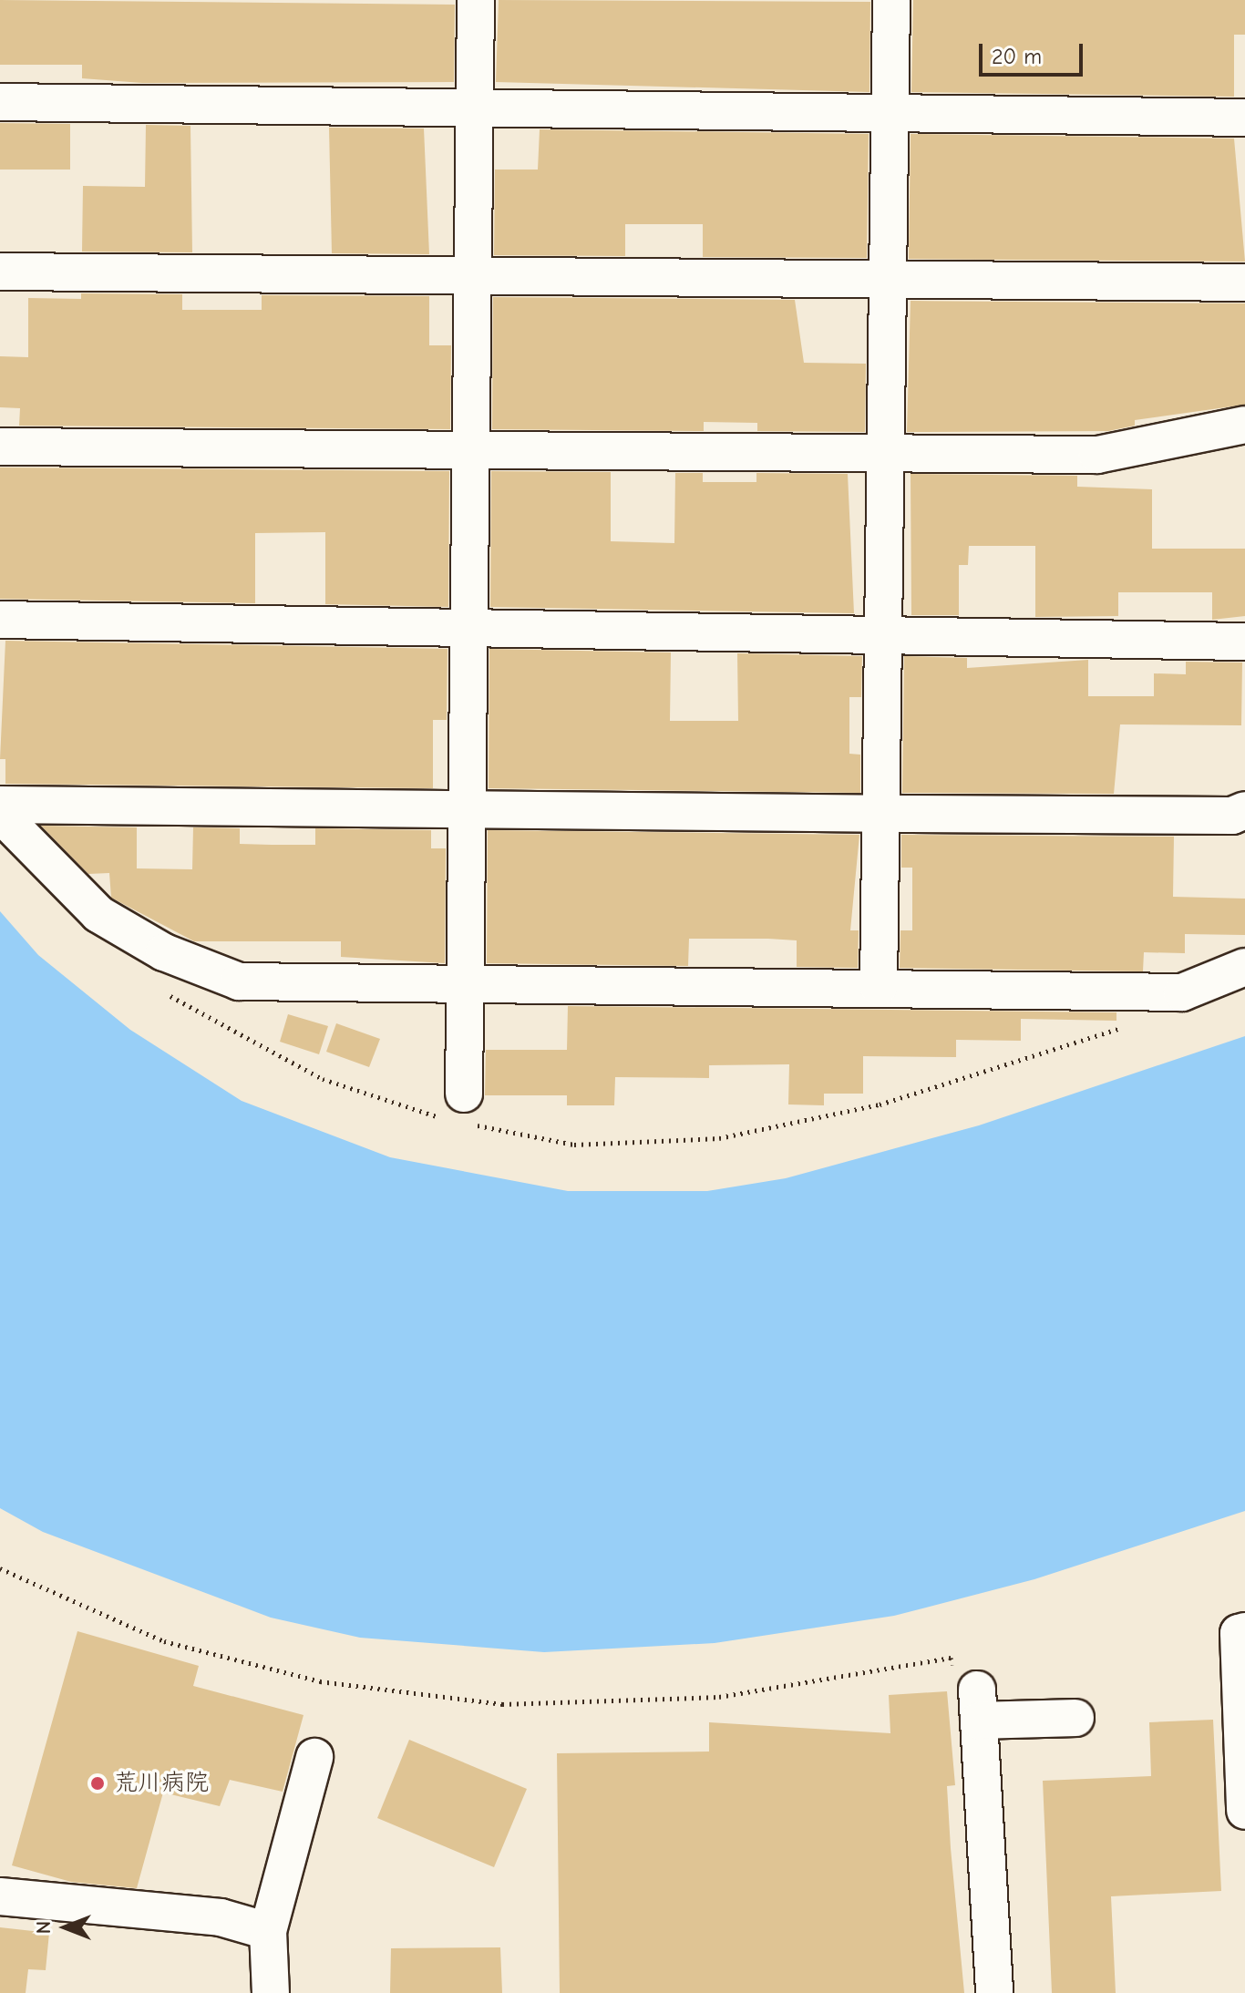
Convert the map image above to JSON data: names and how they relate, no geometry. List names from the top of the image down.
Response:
{
  "places": ["荒川病院"],
  "scale_bar": "20 m",
  "north": "left"
}
